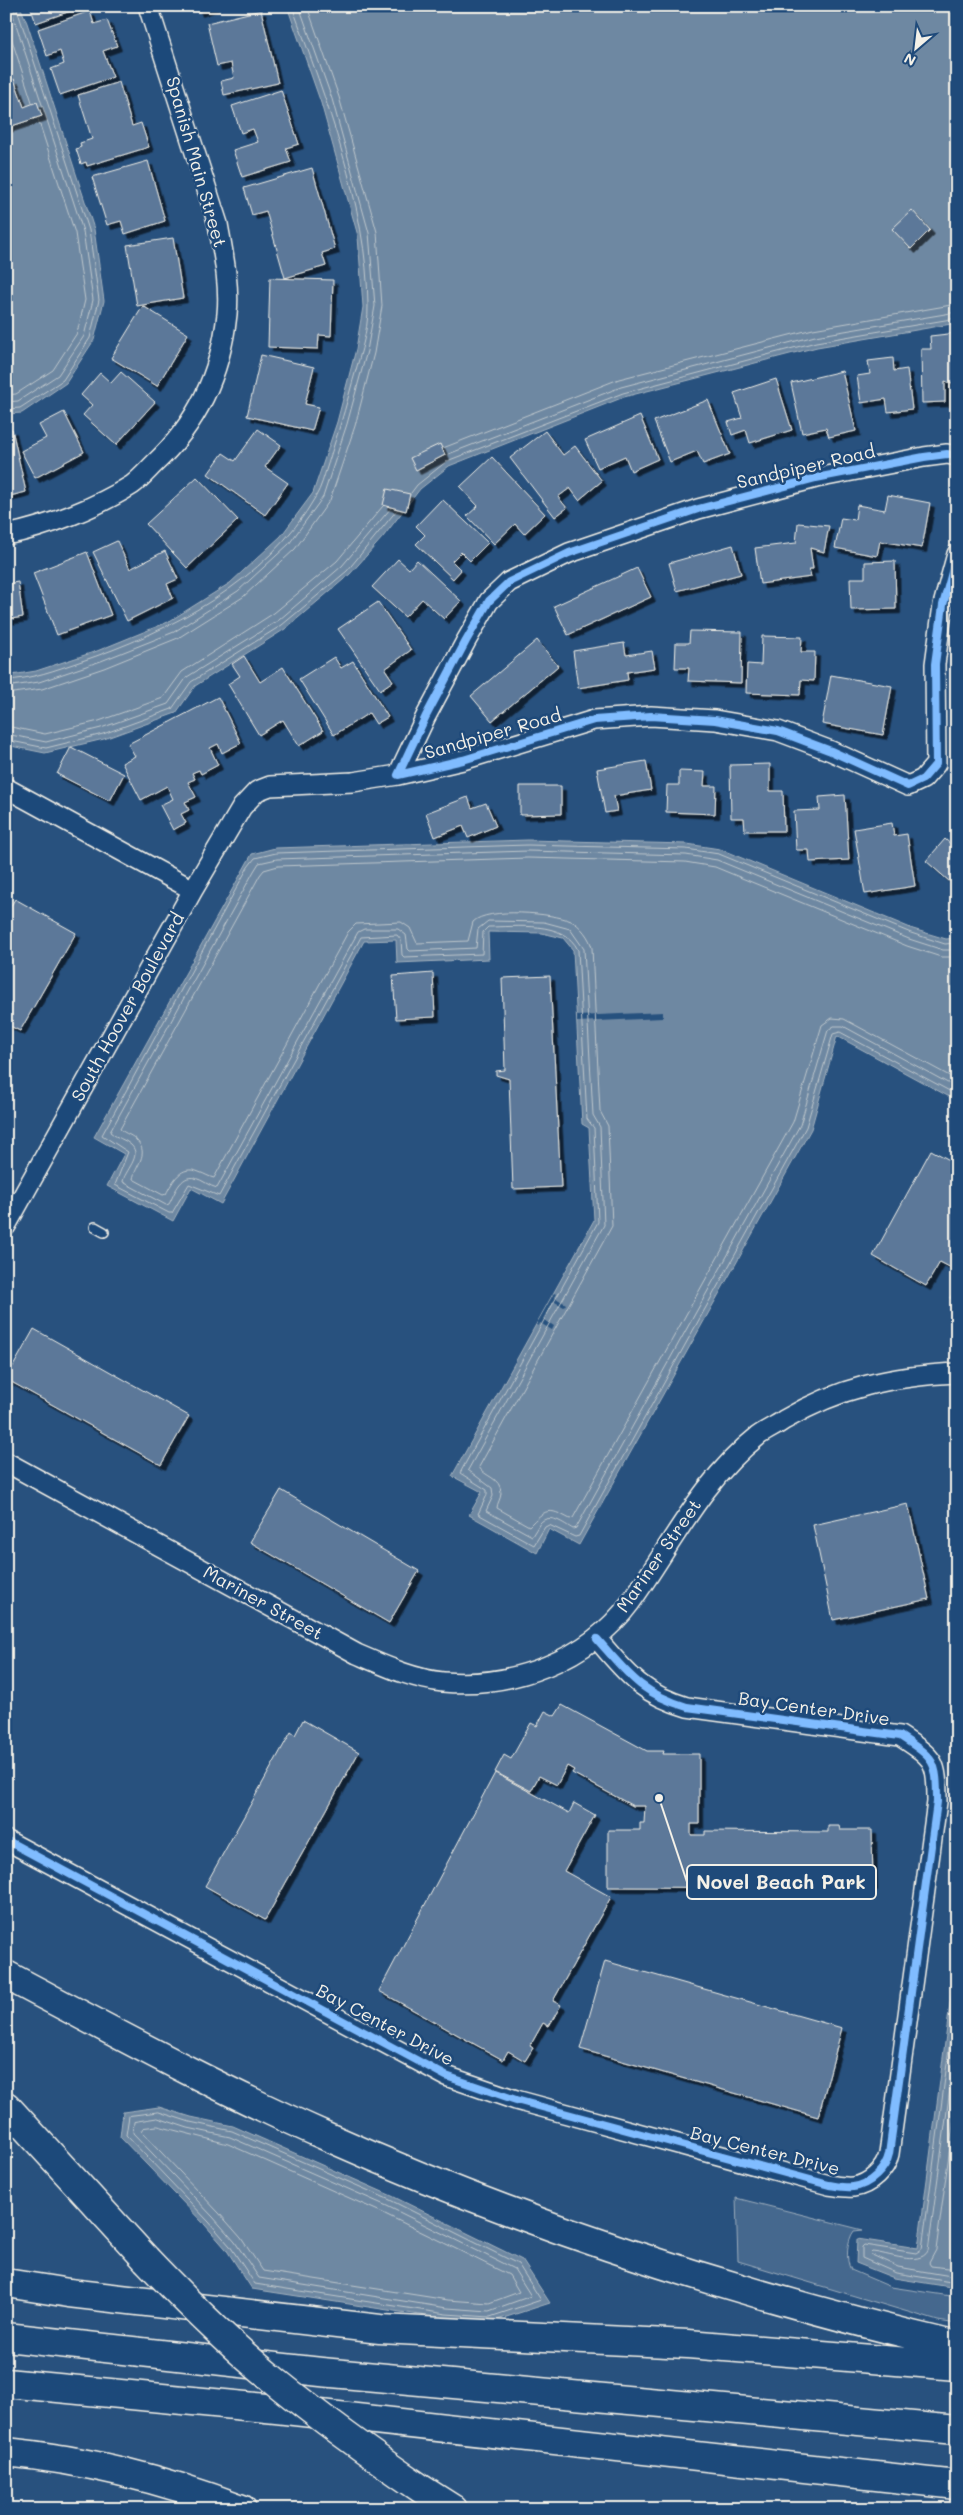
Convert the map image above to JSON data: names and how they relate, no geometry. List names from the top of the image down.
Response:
{
  "streets": {
    "street": [
      "Spanish Main Street",
      "Sandpiper Road",
      "South Hoover Boulevard",
      "Mariner Street",
      "Bay Center Drive"
    ]
  },
  "crossings": [
    ["Sandpiper Road", "South Hoover Boulevard"],
    ["Mariner Street", "Bay Center Drive"]
  ],
  "places": ["Novel Beach Park"],
  "north": "bottom left"
}
